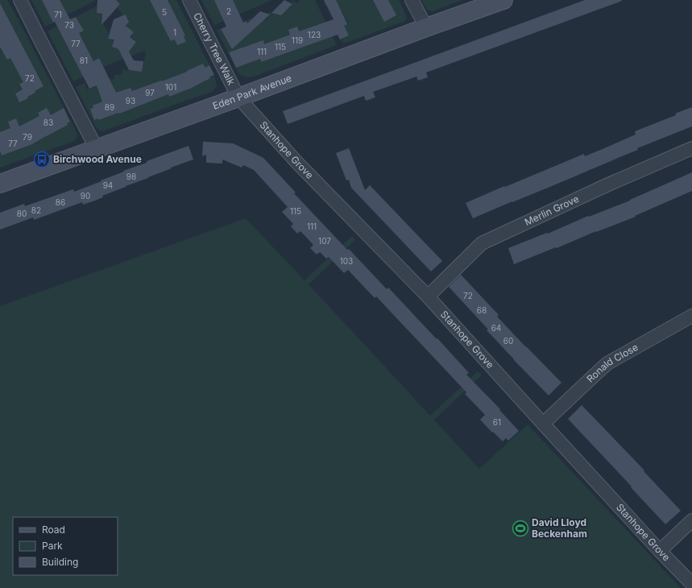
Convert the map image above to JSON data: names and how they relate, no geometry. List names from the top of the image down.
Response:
{
  "streets": {
    "street": [
      "Cherry Tree Walk",
      "Eden Park Avenue",
      "Stanhope Grove",
      "Merlin Grove",
      "Ronald Close"
    ]
  },
  "crossings": [
    ["Cherry Tree Walk", "Eden Park Avenue"],
    ["Cherry Tree Walk", "Stanhope Grove"],
    ["Eden Park Avenue", "Stanhope Grove"],
    ["Stanhope Grove", "Merlin Grove"],
    ["Stanhope Grove", "Ronald Close"]
  ],
  "places": {
    "bus stop": ["Birchwood Avenue"],
    "sports": ["David Lloyd Beckenham"]
  },
  "house_numbers": [
    "2",
    "5",
    "71",
    "73",
    "1",
    "123",
    "119",
    "77",
    "115",
    "111",
    "81",
    "72",
    "101",
    "97",
    "93",
    "89",
    "83",
    "79",
    "77",
    "98",
    "94",
    "90",
    "86",
    "82",
    "115",
    "80",
    "111",
    "107",
    "103",
    "72",
    "68",
    "64",
    "60",
    "61"
  ],
  "legend": ["Road", "Park", "Building"]
}
